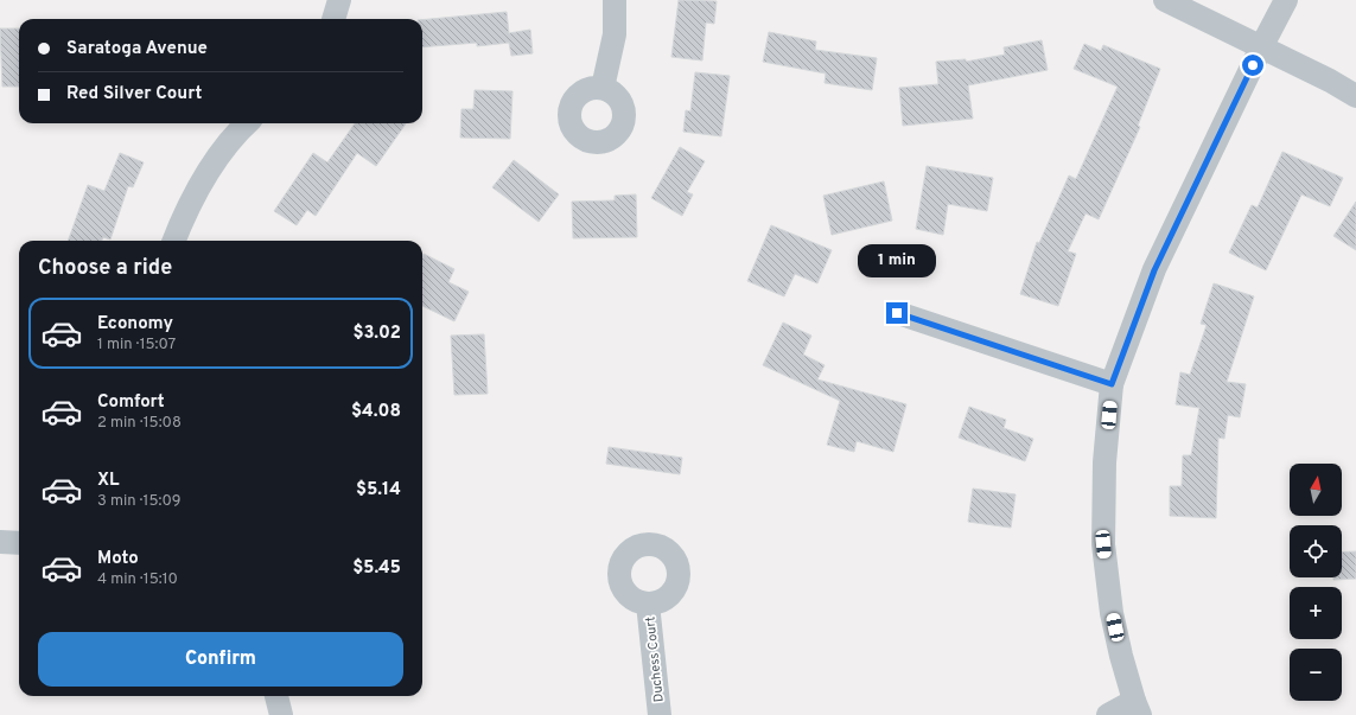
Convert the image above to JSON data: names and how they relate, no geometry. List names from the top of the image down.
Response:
{
  "streets": {
    "street": ["Duchess Court"]
  },
  "north": "top",
  "page": {
    "banner": ["Saratoga Avenue", "Red Silver Court"],
    "heading": "Choose a ride",
    "bubble": "1 min",
    "list": [
      {
        "name": "Economy",
        "note": "1 min · 15:07",
        "value": "$3.02"
      },
      {
        "name": "Comfort",
        "note": "2 min · 15:08",
        "value": "$4.08"
      },
      {
        "name": "XL",
        "note": "3 min · 15:09",
        "value": "$5.14"
      },
      {
        "name": "Moto",
        "note": "4 min · 15:10",
        "value": "$5.45"
      }
    ],
    "map_buttons": ["+", "−"],
    "buttons": "Confirm"
  }
}
